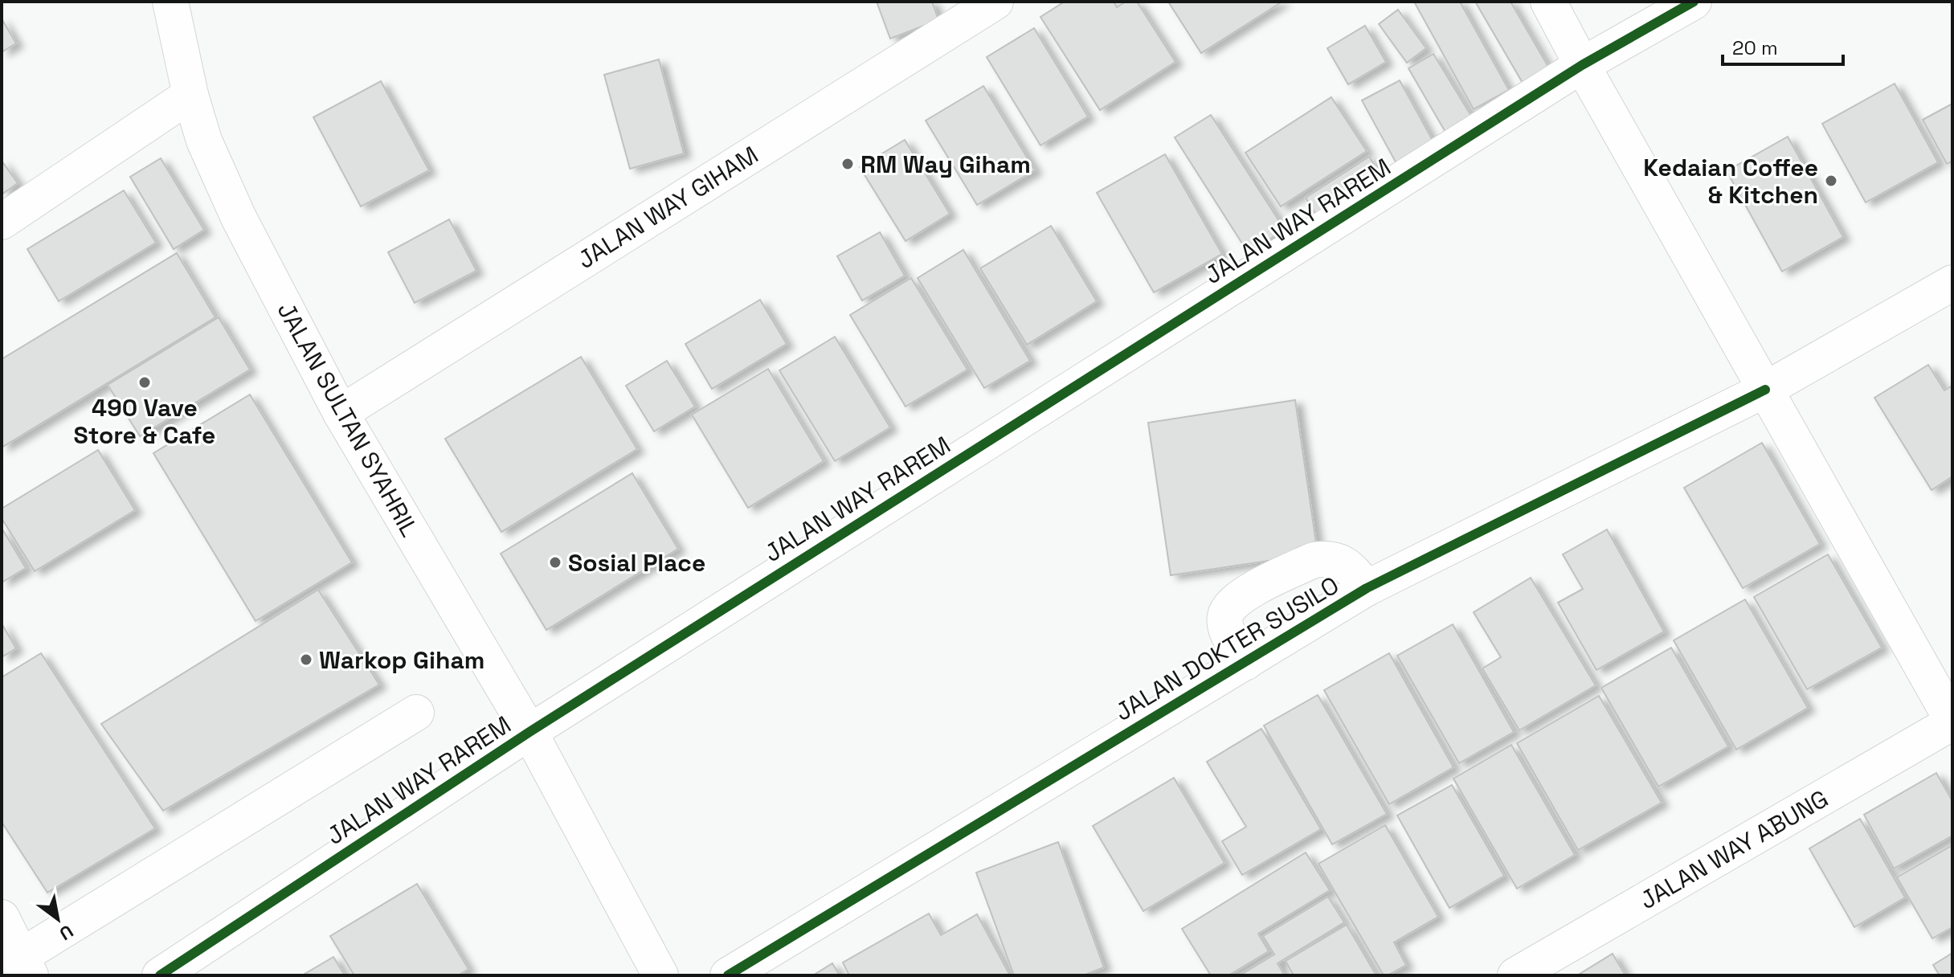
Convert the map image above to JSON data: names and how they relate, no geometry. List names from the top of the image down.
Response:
{
  "streets": {
    "street": [
      "JALAN WAY GIHAM",
      "JALAN WAY RAREM",
      "JALAN SULTAN SYAHRIL",
      "JALAN DOKTER SUSILO",
      "JALAN WAY ABUNG"
    ]
  },
  "crossings": [
    ["JALAN WAY GIHAM", "JALAN SULTAN SYAHRIL"],
    ["JALAN WAY RAREM", "JALAN SULTAN SYAHRIL"]
  ],
  "places": [
    "RM Way Giham",
    "Kedaian Coffee & Kitchen",
    "490 Vave Store & Cafe",
    "Sosial Place",
    "Warkop Giham"
  ],
  "scale_bar": "20 m",
  "north": "bottom right"
}
